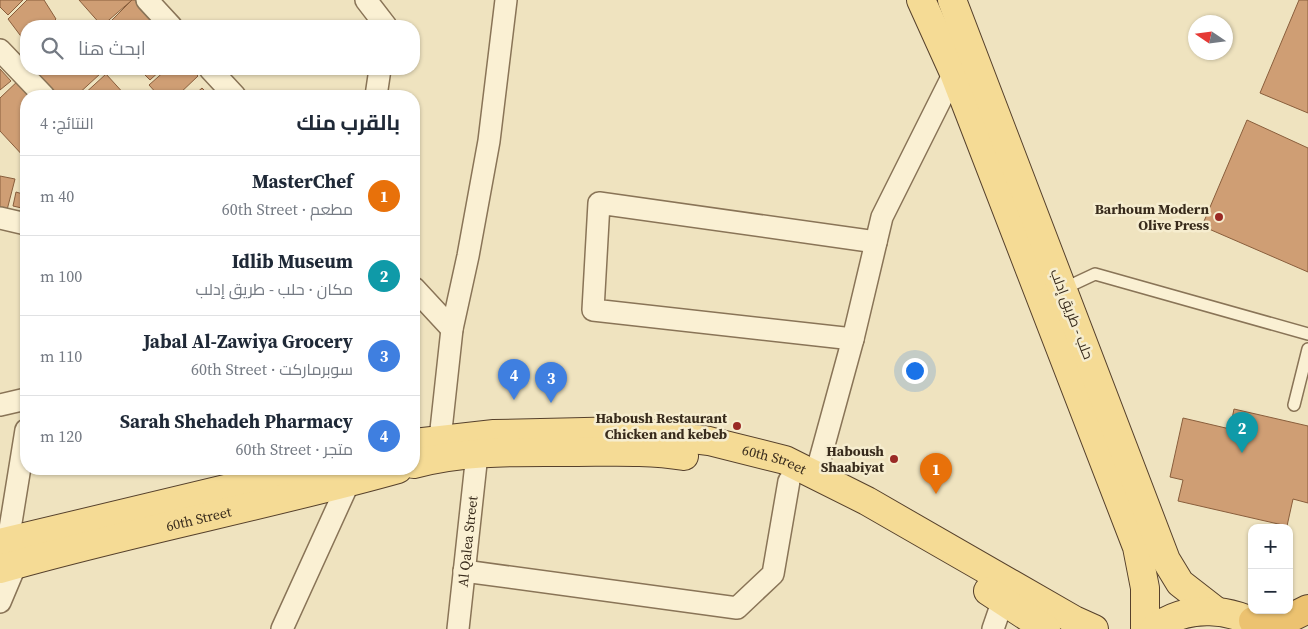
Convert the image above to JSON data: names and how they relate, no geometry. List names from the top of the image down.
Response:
{
  "streets": {
    "main road": ["حلب - طريق إدلب", "60th Street"],
    "street": ["Al Qalea Street"]
  },
  "crossings": [
    ["60th Street", "Al Qalea Street"]
  ],
  "places": ["Barhoum Modern Olive Press", "Haboush Restaurant Chicken and kebeb", "Haboush Shaabiyat"],
  "north": "left",
  "page": {
    "search": "ابحث هنا",
    "heading": ["بالقرب منك", "النتائج: 4"],
    "list": [
      {
        "mark": "1",
        "name": "MasterChef",
        "note": "مطعم · 60th Street",
        "value": "40 m"
      },
      {
        "mark": "2",
        "name": "Idlib Museum",
        "note": "مكان · حلب - طريق إدلب",
        "value": "100 m"
      },
      {
        "mark": "3",
        "name": "Jabal Al-Zawiya Grocery",
        "note": "سوبرماركت · 60th Street",
        "value": "110 m"
      },
      {
        "mark": "4",
        "name": "Sarah Shehadeh Pharmacy",
        "note": "متجر · 60th Street",
        "value": "120 m"
      }
    ],
    "pins": [
      "4",
      "3",
      "2",
      "1"
    ],
    "map_buttons": ["+", "−"]
  }
}
